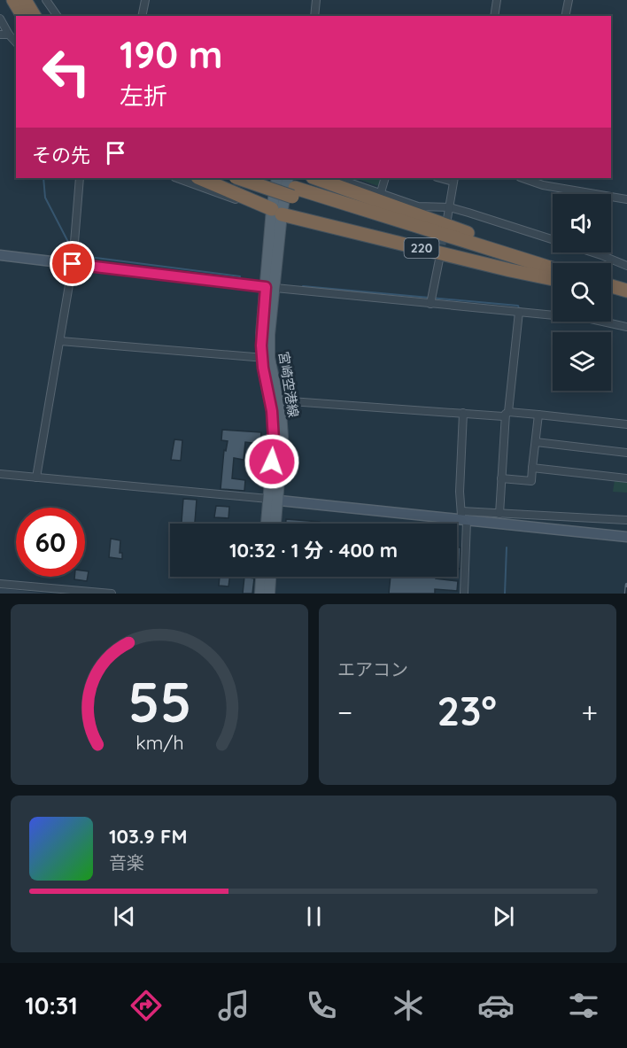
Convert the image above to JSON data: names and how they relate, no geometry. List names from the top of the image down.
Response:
{
  "streets": {
    "highway": ["220"],
    "main road": ["宮崎空港線"]
  },
  "crossings": [
    ["220", "宮崎空港線"]
  ],
  "page": {
    "turn": ["190 m", "左折"],
    "then": "その先",
    "limit": "60",
    "trip": "10:32 · 1 分 · 400 m",
    "tile": "エアコン",
    "heat": ["−", "23°", "+"],
    "song": ["103.9 FM", "音楽"],
    "tabs": "10:31",
    "gauge": ["55", "km/h"]
  }
}
